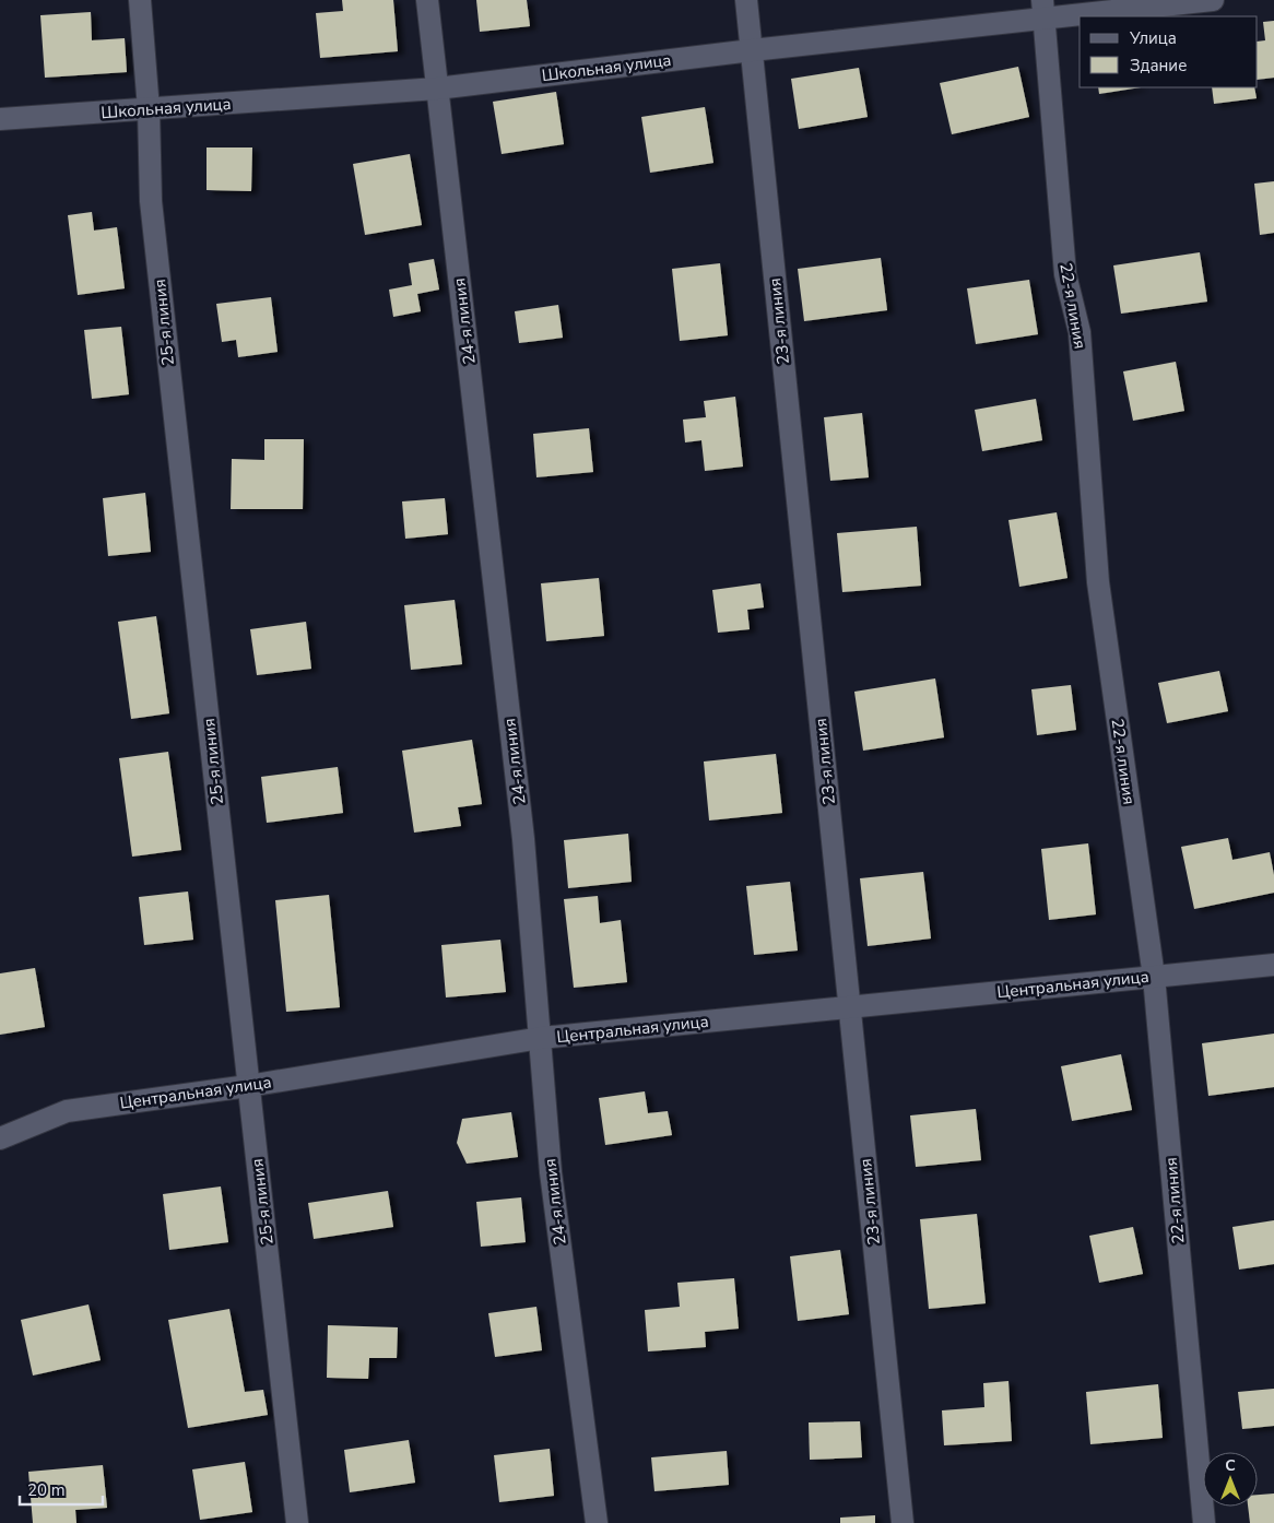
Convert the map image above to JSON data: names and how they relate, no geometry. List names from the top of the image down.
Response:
{
  "streets": {
    "street": [
      "Школьная улица",
      "22-я линия",
      "24-я линия",
      "23-я линия",
      "25-я линия",
      "Центральная улица"
    ]
  },
  "crossings": [
    ["Школьная улица", "22-я линия"],
    ["Школьная улица", "24-я линия"],
    ["Школьная улица", "23-я линия"],
    ["Школьная улица", "25-я линия"],
    ["22-я линия", "Центральная улица"],
    ["24-я линия", "Центральная улица"],
    ["23-я линия", "Центральная улица"],
    ["25-я линия", "Центральная улица"]
  ],
  "legend": ["Улица", "Здание"],
  "scale_bar": "20 m",
  "north": "top"
}
